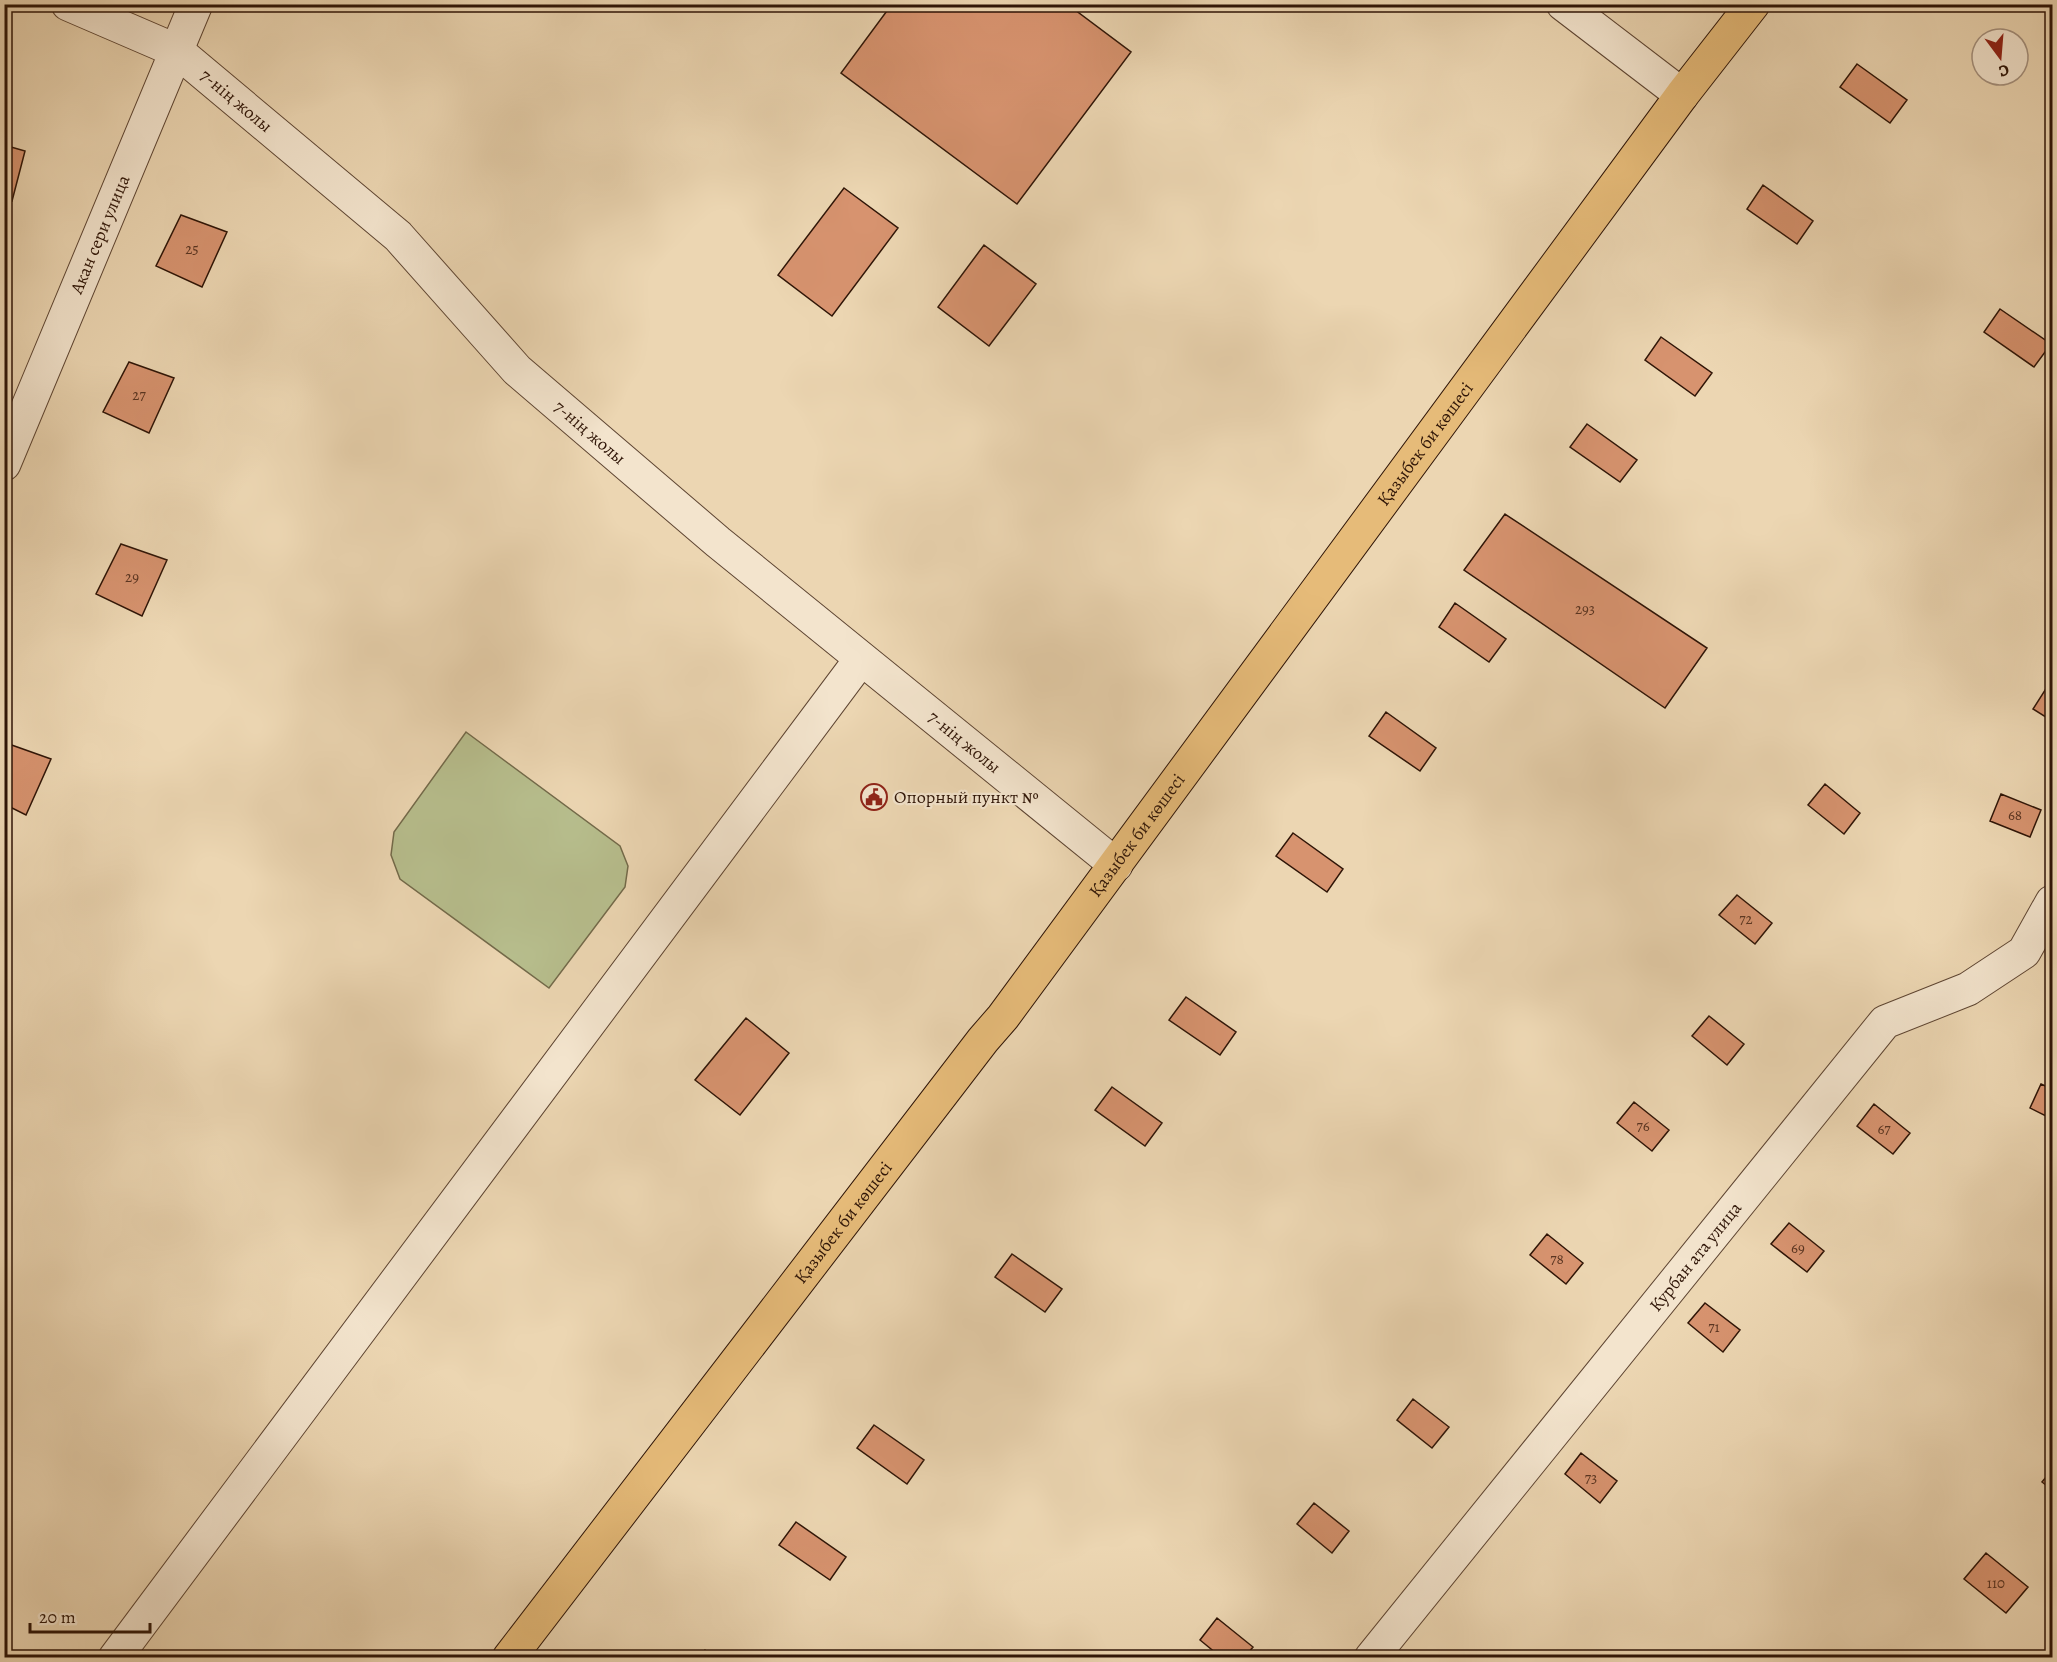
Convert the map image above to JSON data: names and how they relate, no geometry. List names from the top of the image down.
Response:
{
  "streets": {
    "main road": ["Қазыбек би көшесі"],
    "street": ["7-нің жолы", "Акан сери улица", "Курбан ата улица"]
  },
  "crossings": [
    ["7-нің жолы", "Акан сери улица"],
    ["7-нің жолы", "Қазыбек би көшесі"]
  ],
  "places": {
    "public building": ["Опорный пункт №"]
  },
  "house_numbers": [
    "25",
    "27",
    "29",
    "293",
    "68",
    "72",
    "76",
    "67",
    "69",
    "78",
    "71",
    "73",
    "110"
  ],
  "scale_bar": "20 m",
  "north": "bottom"
}
